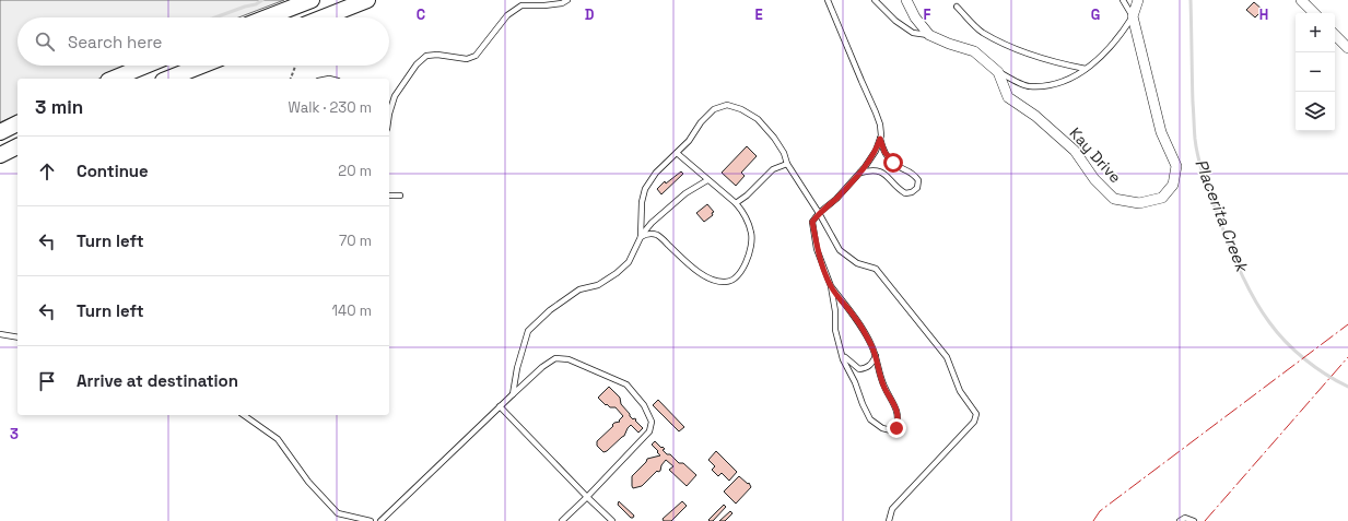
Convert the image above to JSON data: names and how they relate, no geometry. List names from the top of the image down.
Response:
{
  "streets": {
    "street": ["Kay Drive"]
  },
  "water": ["Placerita Creek"],
  "page": {
    "map_buttons": ["+", "−"],
    "search": "Search here",
    "heading": ["3 min", "Walk · 230 m"],
    "list": [
      ["Continue", "20 m"],
      ["Turn left", "70 m"],
      ["Turn left", "140 m"],
      "Arrive at destination"
    ]
  },
  "grid": {
    "columns": [
      "C",
      "D",
      "E",
      "F",
      "G",
      "H"
    ],
    "rows": ["3"]
  }
}
